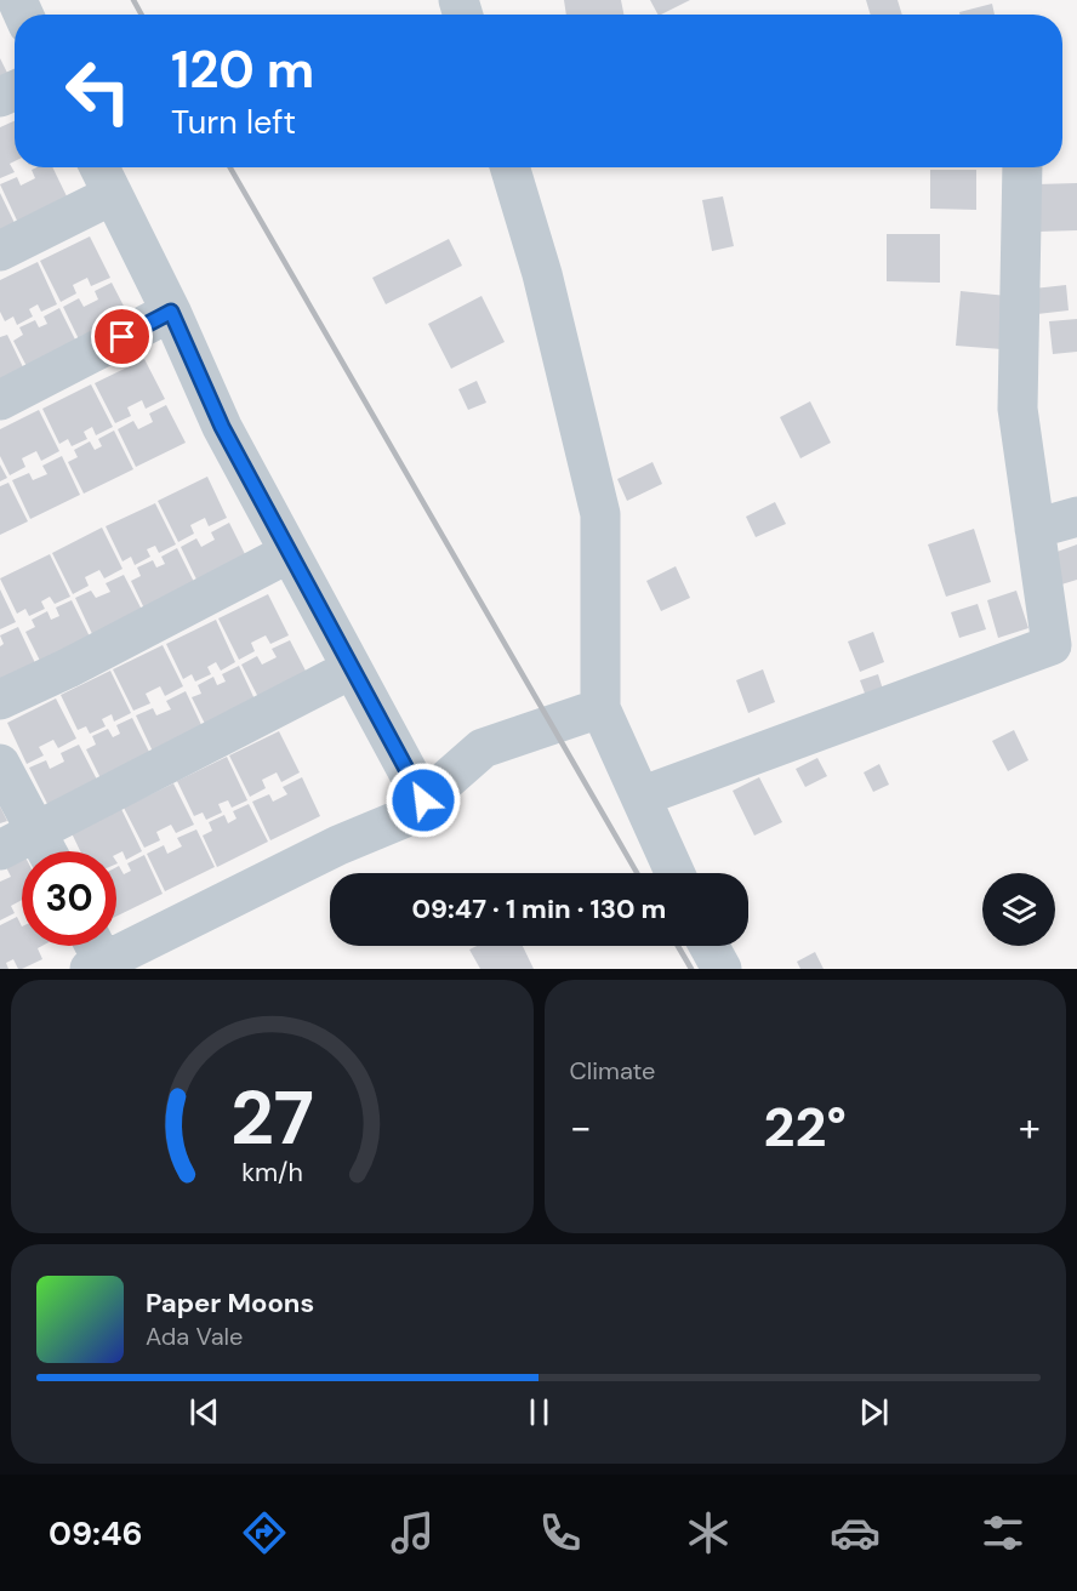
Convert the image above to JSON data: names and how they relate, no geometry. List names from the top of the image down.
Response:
{
  "page": {
    "turn": ["120 m", "Turn left"],
    "limit": "30",
    "trip": "09:47 · 1 min · 130 m",
    "tile": "Climate",
    "heat": ["−", "22°", "+"],
    "song": ["Paper Moons", "Ada Vale"],
    "tabs": "09:46",
    "gauge": ["27", "km/h"]
  }
}
